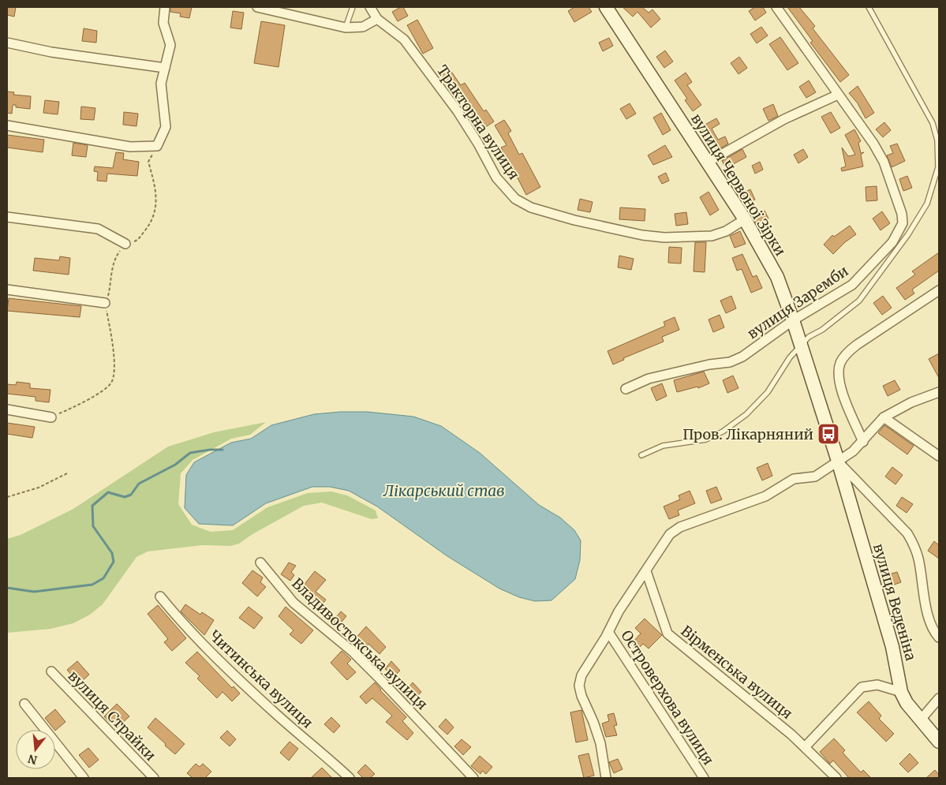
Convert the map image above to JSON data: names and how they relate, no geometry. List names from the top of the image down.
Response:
{
  "streets": {
    "street": [
      "Тракторна вулиця",
      "вулиця Червоної Зірки",
      "вулиця Заремби",
      "вулиця Веденіна",
      "Владивостокська вулиця",
      "Вірменська вулиця",
      "Читинська вулиця",
      "Островерхова вулиця",
      "вулиця Страйки"
    ]
  },
  "crossings": [
    ["Тракторна вулиця", "вулиця Червоної Зірки"],
    ["вулиця Червоної Зірки", "вулиця Заремби"],
    ["вулиця Червоної Зірки", "вулиця Веденіна"]
  ],
  "water": ["Лікарський став"],
  "places": {
    "bus stop": ["Пров. Лікарняний"]
  },
  "north": "bottom"
}
